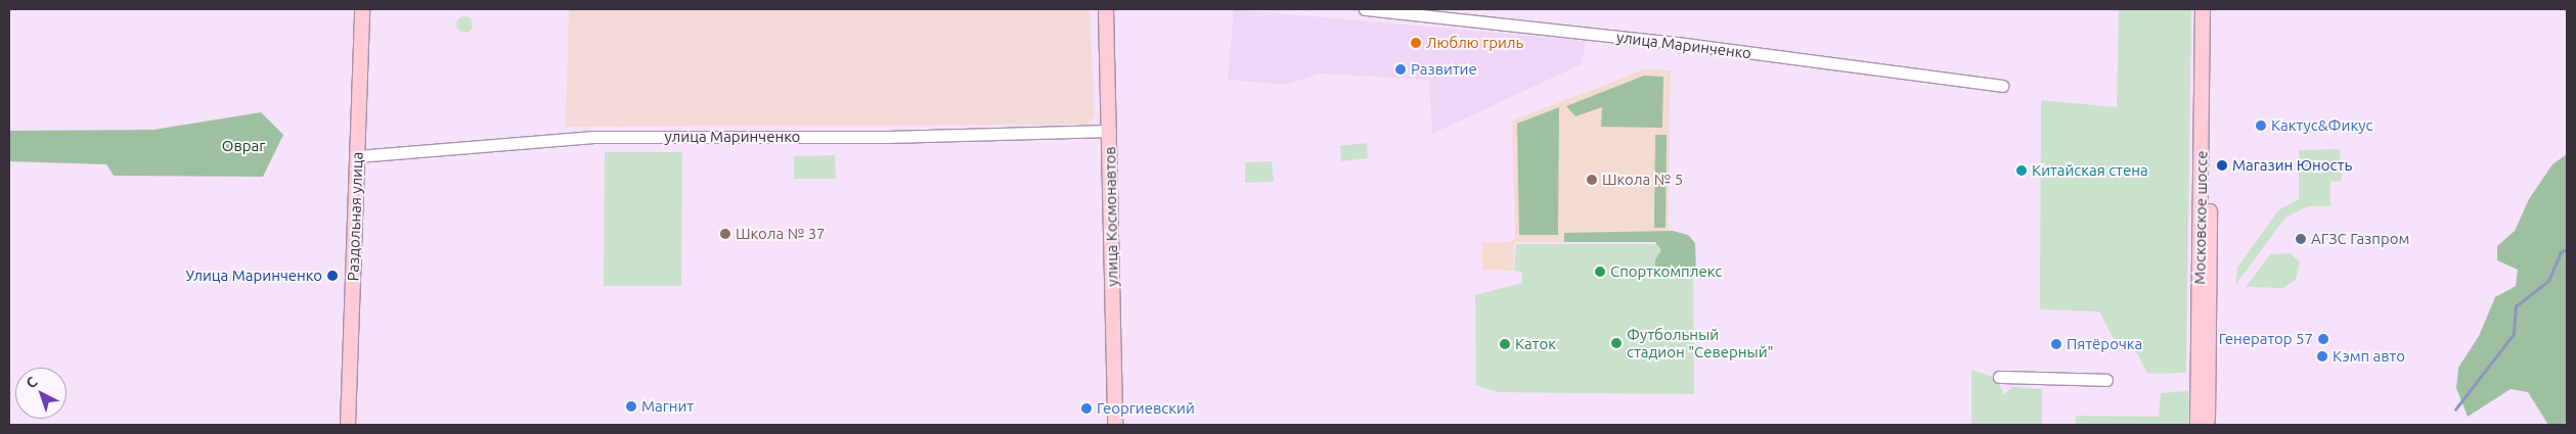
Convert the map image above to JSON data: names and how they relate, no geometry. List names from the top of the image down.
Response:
{
  "streets": {
    "main road": ["Раздольная улица", "улица Космонавтов", "Московское шоссе"],
    "street": ["улица Маринченко"]
  },
  "crossings": [
    ["улица Маринченко", "Раздольная улица"],
    ["улица Маринченко", "улица Космонавтов"]
  ],
  "parks": ["Овраг"],
  "places": [
    "Люблю гриль",
    "Развитие",
    "Кактус&Фикус",
    "Магазин Юность",
    "Китайская стена",
    "Школа № 5",
    "Школа № 37",
    "АГЗС Газпром",
    "Спорткомплекс",
    "Улица Маринченко",
    "Генератор 57",
    "Футбольный стадион \"Северный\"",
    "Каток",
    "Пятёрочка",
    "Кэмп авто",
    "Магнит",
    "Георгиевский"
  ],
  "north": "top left"
}
